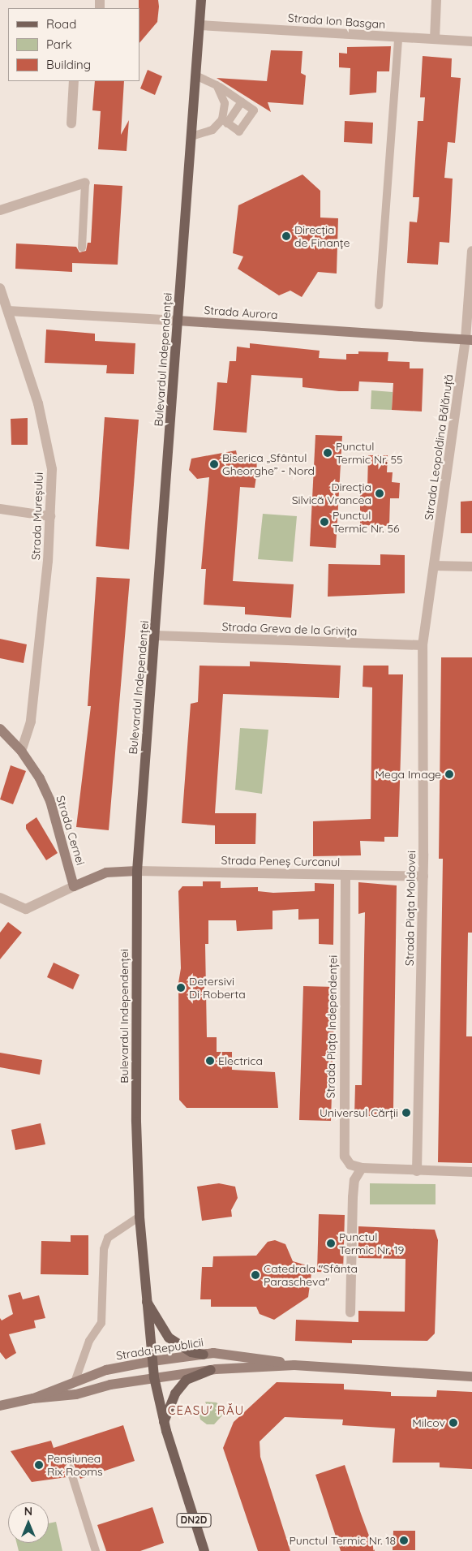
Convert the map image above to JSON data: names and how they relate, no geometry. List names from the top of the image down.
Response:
{
  "streets": {
    "main road": [
      "Strada Aurora",
      "Bulevardul Independenței",
      "Strada Cernei",
      "Strada Republicii",
      "DN2D"
    ],
    "street": [
      "Strada Ion Basgan",
      "Strada Leopoldina Bălănuță",
      "Strada Mureșului",
      "Strada Greva de la Grivița",
      "Strada Peneș Curcanul",
      "Strada Piața Moldovei",
      "Strada Piața Independenței"
    ]
  },
  "crossings": [
    ["Strada Ion Basgan", "Bulevardul Independenței"],
    ["Strada Aurora", "Bulevardul Independenței"],
    ["Strada Aurora", "Strada Leopoldina Bălănuță"],
    ["Strada Aurora", "Strada Mureșului"],
    ["Bulevardul Independenței", "Strada Greva de la Grivița"],
    ["Bulevardul Independenței", "Strada Cernei"],
    ["Bulevardul Independenței", "Strada Peneș Curcanul"],
    ["Bulevardul Independenței", "Strada Republicii"],
    ["Strada Leopoldina Bălănuță", "Strada Greva de la Grivița"],
    ["Strada Leopoldina Bălănuță", "Strada Piața Moldovei"],
    ["Strada Mureșului", "Strada Cernei"],
    ["Strada Greva de la Grivița", "Strada Piața Moldovei"],
    ["Strada Cernei", "Strada Peneș Curcanul"],
    ["Strada Peneș Curcanul", "Strada Piața Moldovei"],
    ["Strada Peneș Curcanul", "Strada Piața Independenței"]
  ],
  "districts": ["CEASU' RĂU"],
  "places": [
    "Direcția de Finanțe",
    "Punctul Termic Nr. 55",
    "Biserica „Sfântul Gheorghe” - Nord",
    "Direcția Silvică Vrancea",
    "Punctul Termic Nr. 56",
    "Mega Image",
    "Detersivi Di Roberta",
    "Electrica",
    "Universul Cărții",
    "Punctul Termic Nr. 19",
    "Catedrala \"Sfânta Parascheva\"",
    "Milcov",
    "Pensiunea Rix Rooms",
    "Punctul Termic Nr. 18"
  ],
  "legend": ["Road", "Park", "Building"],
  "north": "top"
}
